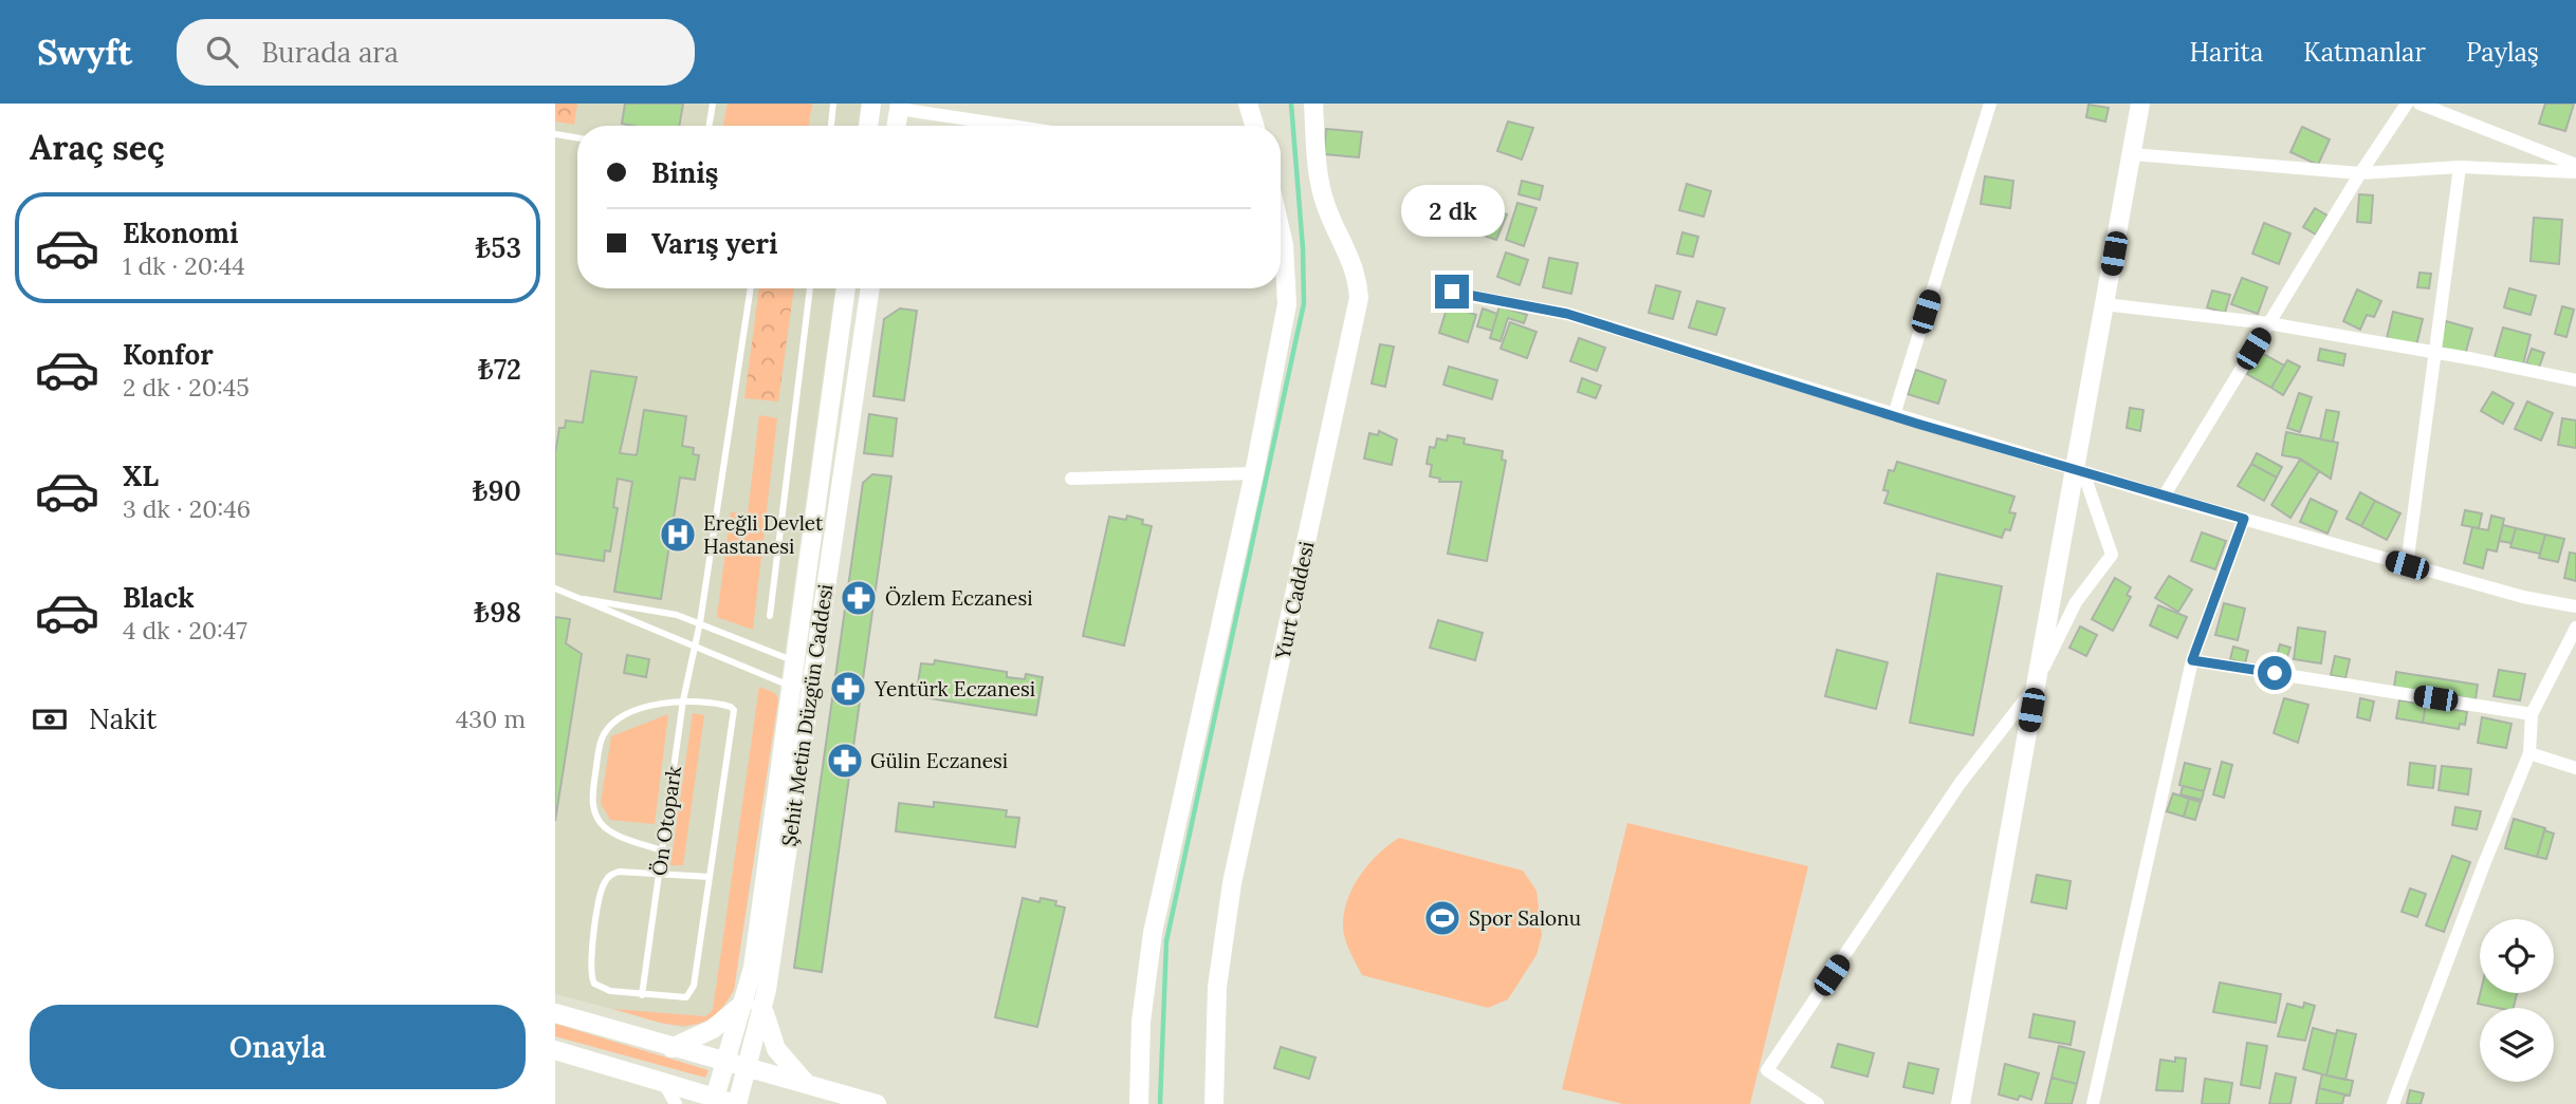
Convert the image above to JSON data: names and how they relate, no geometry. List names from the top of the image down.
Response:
{
  "streets": {
    "street": ["Yurt Caddesi", "Şehit Metin Düzgün Caddesi"],
    "lane": ["Ön Otopark"]
  },
  "places": {
    "hospital": ["Ereğli Devlet Hastanesi"],
    "pharmacy": ["Özlem Eczanesi", "Yentürk Eczanesi", "Gülin Eczanesi"],
    "sports": ["Spor Salonu"]
  },
  "page": {
    "header": "Swyft",
    "search": "Burada ara",
    "nav": ["Harita", "Katmanlar", "Paylaş"],
    "heading": "Araç seç",
    "banner": ["Biniş", "Varış yeri"],
    "bubble": "2 dk",
    "list": [
      {
        "name": "Ekonomi",
        "note": "1 dk · 20:44",
        "value": "₺53"
      },
      {
        "name": "Konfor",
        "note": "2 dk · 20:45",
        "value": "₺72"
      },
      {
        "name": "XL",
        "note": "3 dk · 20:46",
        "value": "₺90"
      },
      {
        "name": "Black",
        "note": "4 dk · 20:47",
        "value": "₺98"
      }
    ],
    "pay": ["Nakit", "430 m"],
    "buttons": "Onayla"
  }
}
